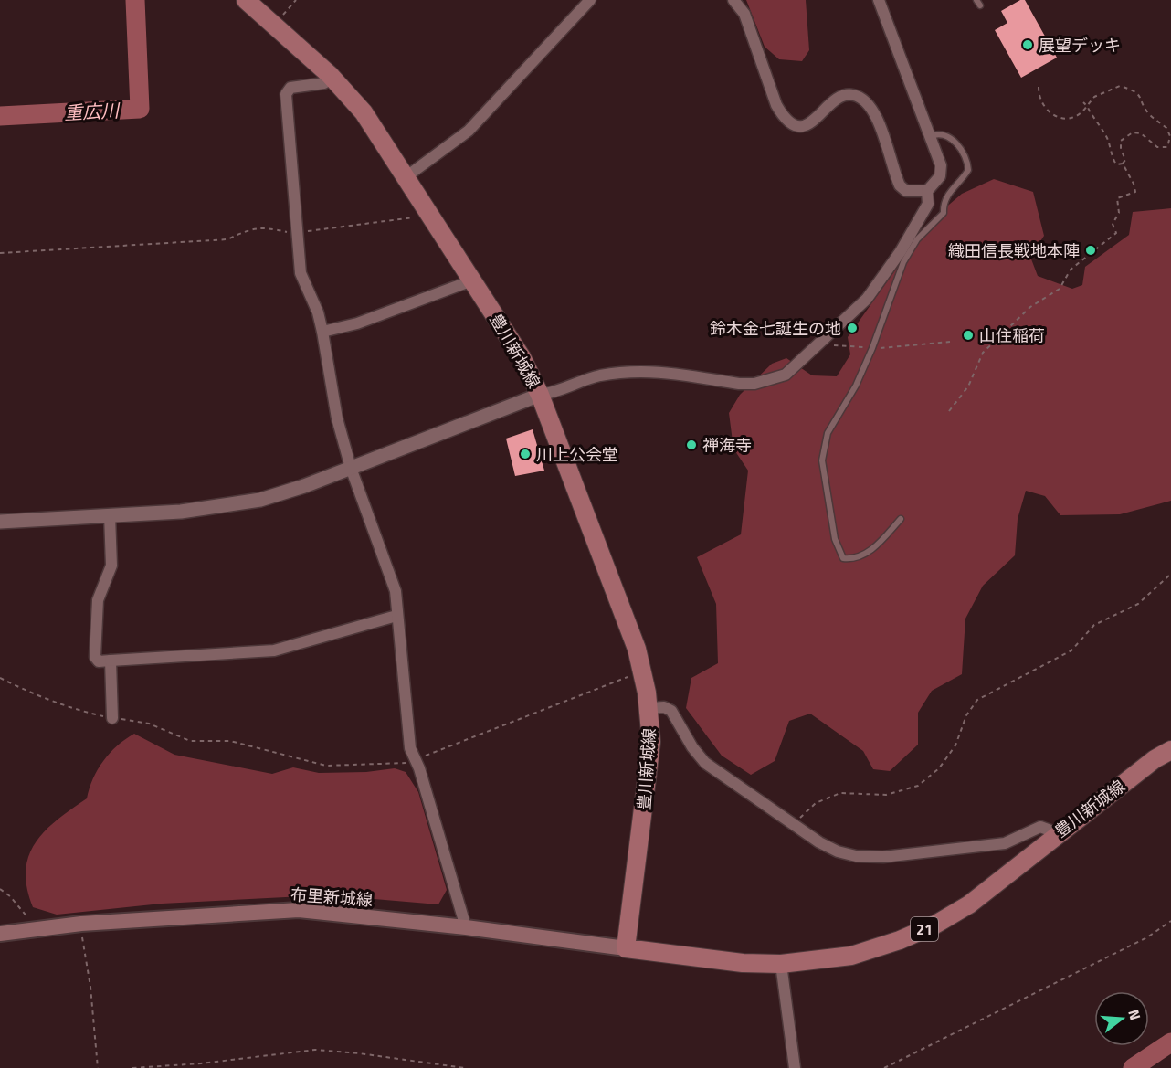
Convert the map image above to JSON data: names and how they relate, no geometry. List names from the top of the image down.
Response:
{
  "streets": {
    "main road": ["豊川新城線", "布里新城線", "21"]
  },
  "crossings": [
    ["豊川新城線", "布里新城線"]
  ],
  "water": ["重広川"],
  "places": [
    "展望デッキ",
    "織田信長戦地本陣",
    "鈴木金七誕生の地",
    "山住稲荷",
    "禅海寺",
    "川上公会堂"
  ],
  "north": "right"
}
